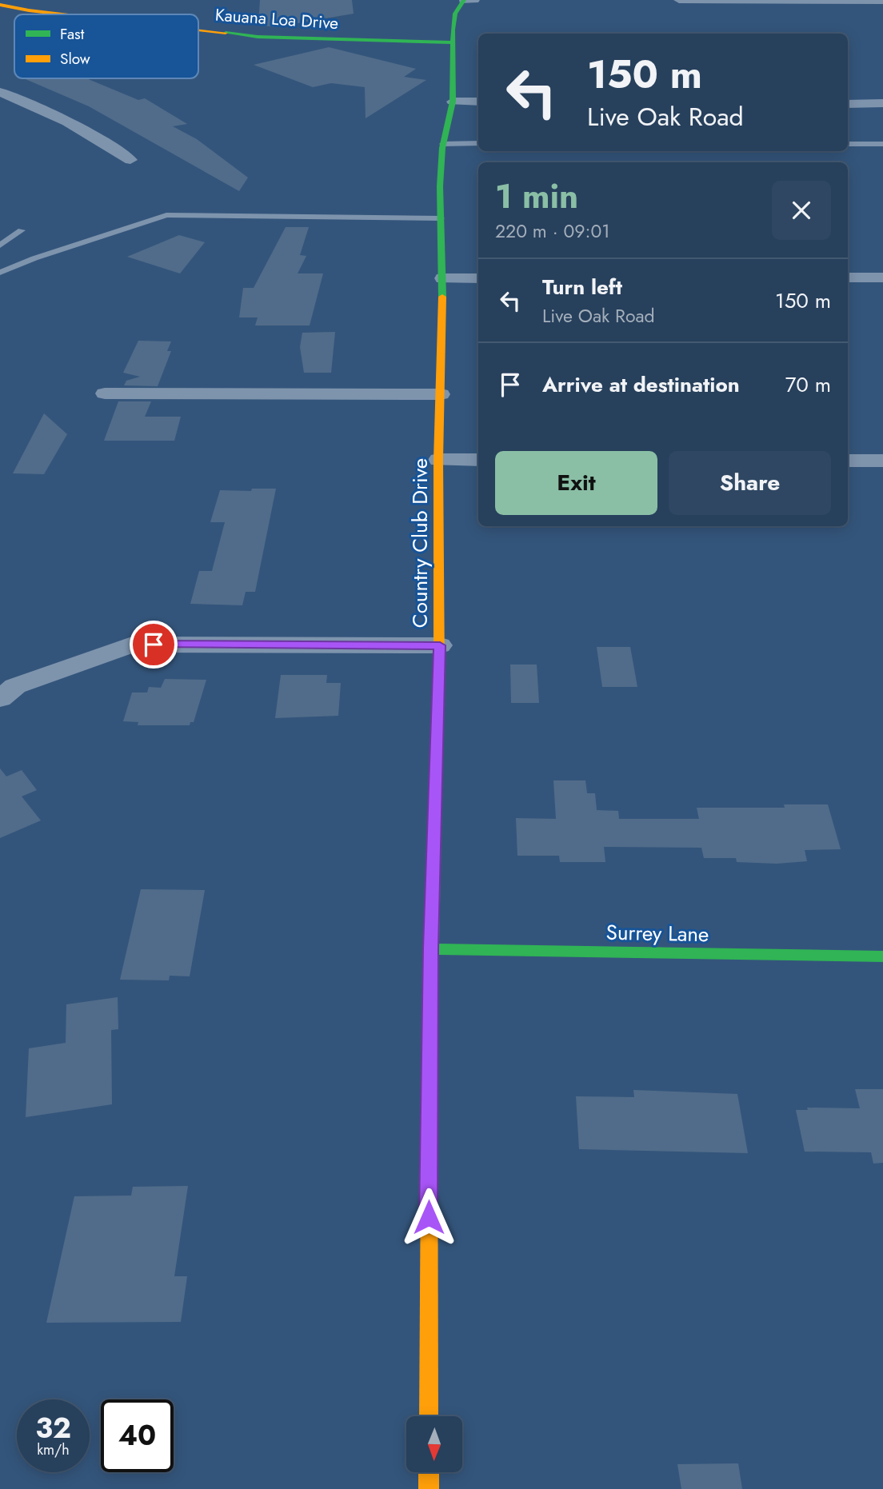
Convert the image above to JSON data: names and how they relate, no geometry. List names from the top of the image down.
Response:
{
  "streets": {
    "street": ["Kauana Loa Drive", "Country Club Drive", "Surrey Lane"]
  },
  "crossings": [
    ["Kauana Loa Drive", "Country Club Drive"],
    ["Country Club Drive", "Surrey Lane"]
  ],
  "legend": ["Fast", "Slow"],
  "north": "bottom",
  "page": {
    "turn": ["150 m", "Live Oak Road"],
    "heading": ["1 min", "220 m · 09:01"],
    "list": [
      {
        "name": "Turn left",
        "note": "Live Oak Road",
        "value": "150 m"
      },
      {
        "name": "Arrive at destination",
        "value": "70 m"
      }
    ],
    "buttons": ["Exit", "Share"],
    "speed": "32 km/h",
    "limit": "40"
  }
}
